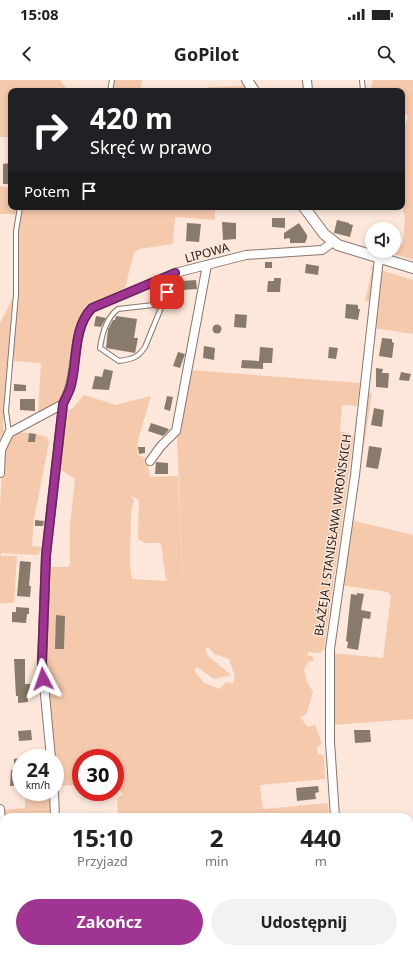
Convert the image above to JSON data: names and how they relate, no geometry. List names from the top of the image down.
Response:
{
  "streets": {
    "street": ["LIPOWA", "BŁAŻEJA I STANISŁAWA WROŃSKICH"]
  },
  "page": {
    "status": "15:08",
    "header": "GoPilot",
    "turn": ["420 m", "Skręć w prawo"],
    "then": "Potem",
    "speed": "24 km/h",
    "limit": "30",
    "eta": [
      "15:10",
      "Przyjazd",
      "2",
      "min",
      "440",
      "m"
    ],
    "buttons": ["Zakończ", "Udostępnij"]
  }
}
